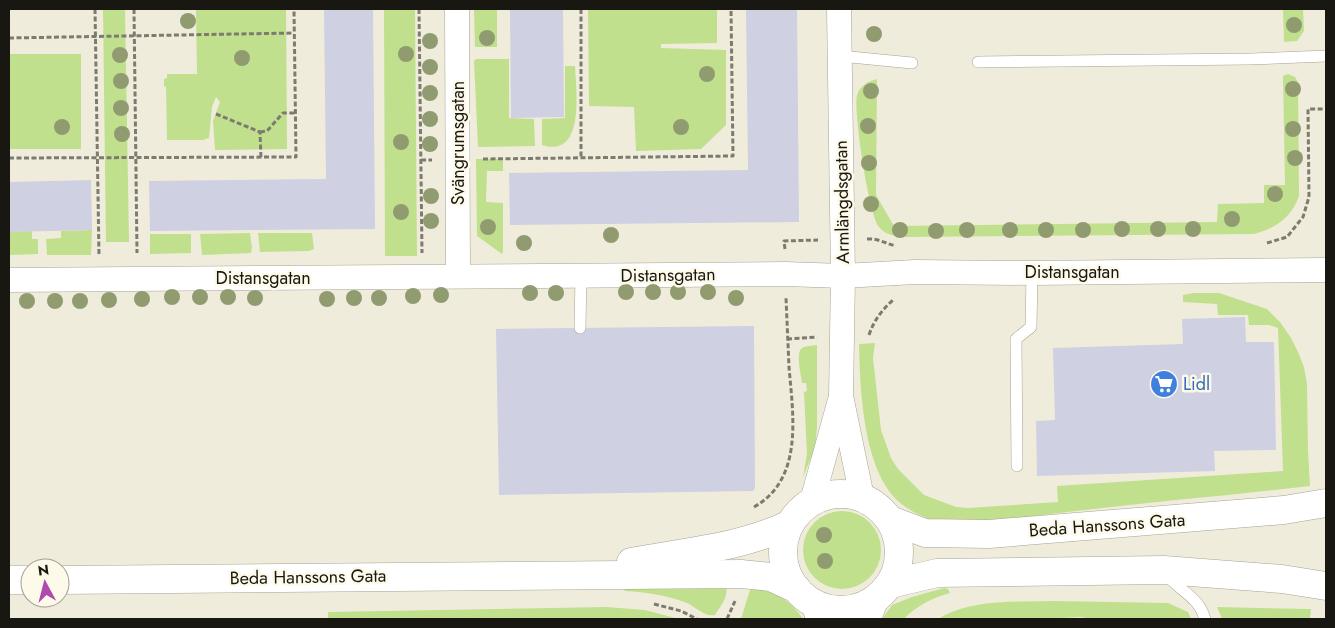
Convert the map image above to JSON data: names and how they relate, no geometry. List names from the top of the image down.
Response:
{
  "streets": {
    "street": [
      "Svängrumsgatan",
      "Armlängdsgatan",
      "Distansgatan",
      "Beda Hanssons Gata"
    ]
  },
  "crossings": [
    ["Svängrumsgatan", "Distansgatan"],
    ["Armlängdsgatan", "Distansgatan"],
    ["Armlängdsgatan", "Beda Hanssons Gata"]
  ],
  "places": {
    "supermarket": ["Lidl"]
  },
  "north": "top"
}
